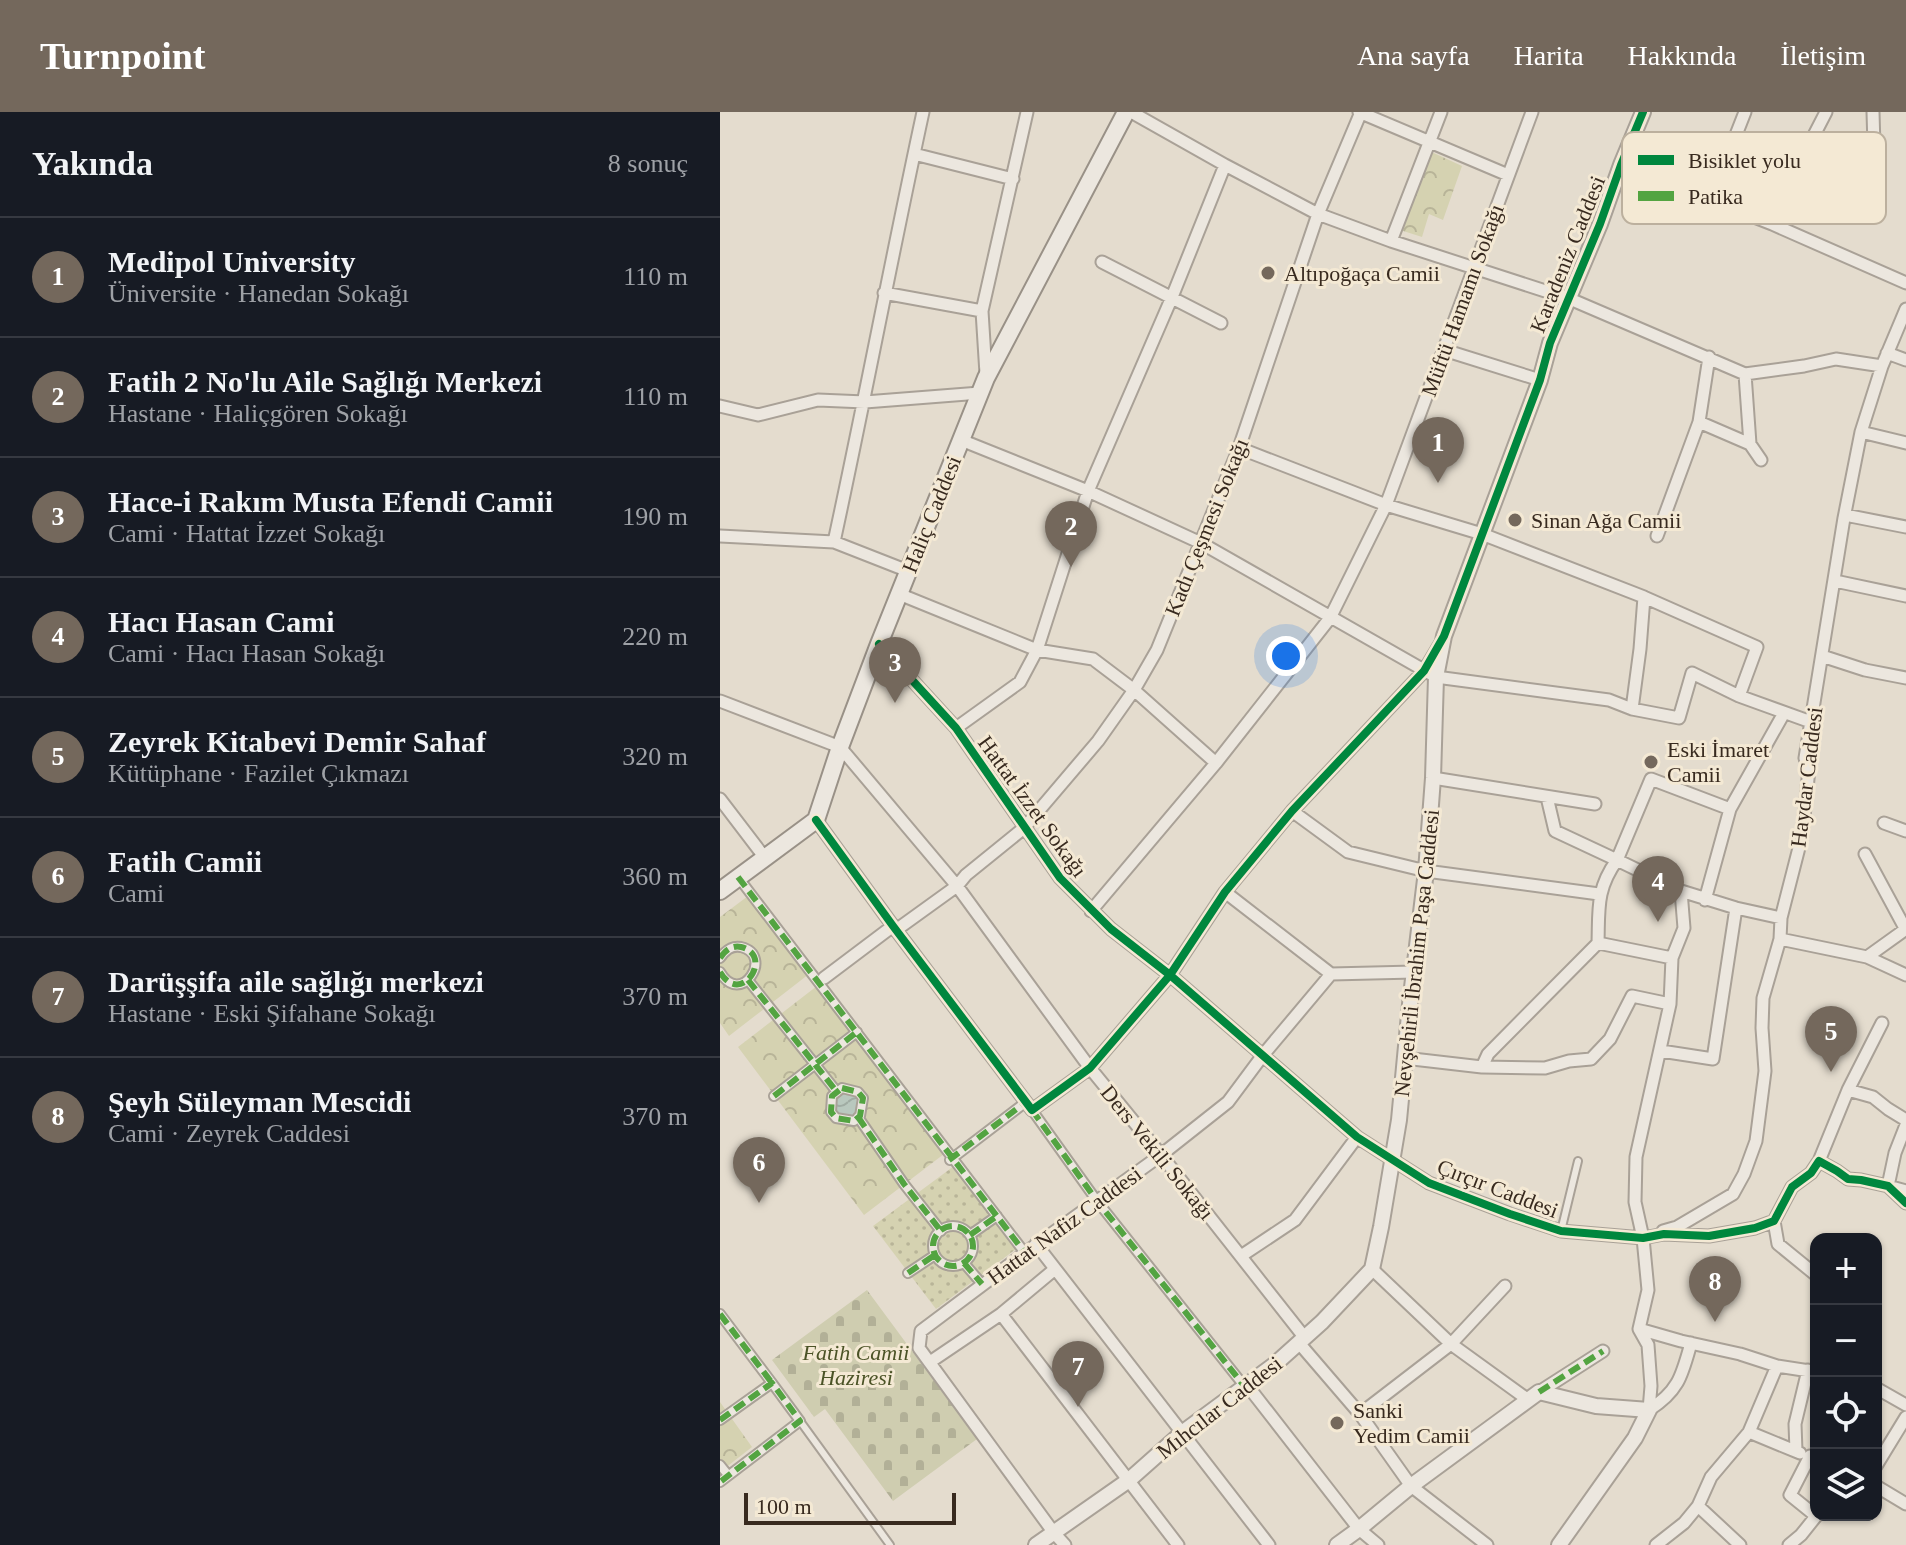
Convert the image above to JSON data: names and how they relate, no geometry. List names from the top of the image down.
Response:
{
  "streets": {
    "main road": ["Haliç Caddesi"],
    "street": [
      "Karadeniz Caddesi",
      "Müftü Hamamı Sokağı",
      "Kadı Çeşmesi Sokağı",
      "Haydar Caddesi",
      "Hattat İzzet Sokağı",
      "Nevşehirli İbrahim Paşa Caddesi",
      "Ders Vekili Sokağı",
      "Çırçır Caddesi",
      "Hattat Nafiz Caddesi",
      "Mıhcılar Caddesi"
    ]
  },
  "crossings": [
    ["Karadeniz Caddesi", "Nevşehirli İbrahim Paşa Caddesi"],
    ["Müftü Hamamı Sokağı", "Hattat İzzet Sokağı"],
    ["Haliç Caddesi", "Hattat İzzet Sokağı"],
    ["Haliç Caddesi", "Ders Vekili Sokağı"],
    ["Kadı Çeşmesi Sokağı", "Hattat İzzet Sokağı"],
    ["Kadı Çeşmesi Sokağı", "Ders Vekili Sokağı"],
    ["Haydar Caddesi", "Çırçır Caddesi"],
    ["Hattat İzzet Sokağı", "Nevşehirli İbrahim Paşa Caddesi"],
    ["Hattat İzzet Sokağı", "Çırçır Caddesi"],
    ["Hattat İzzet Sokağı", "Hattat Nafiz Caddesi"],
    ["Nevşehirli İbrahim Paşa Caddesi", "Çırçır Caddesi"],
    ["Nevşehirli İbrahim Paşa Caddesi", "Mıhcılar Caddesi"],
    ["Ders Vekili Sokağı", "Hattat Nafiz Caddesi"],
    ["Ders Vekili Sokağı", "Mıhcılar Caddesi"]
  ],
  "parks": ["Fatih Camii Haziresi"],
  "places": [
    "Altıpoğaça Camii",
    "Sinan Ağa Camii",
    "Eski İmaret Camii",
    "Sanki Yedim Camii"
  ],
  "legend": ["Bisiklet yolu", "Patika"],
  "scale_bar": "100 m",
  "page": {
    "header": "Turnpoint",
    "nav": [
      "Ana sayfa",
      "Harita",
      "Hakkında",
      "İletişim"
    ],
    "heading": ["Yakında", "8 sonuç"],
    "list": [
      {
        "mark": "1",
        "name": "Medipol University",
        "note": "Üniversite · Hanedan Sokağı",
        "value": "110 m"
      },
      {
        "mark": "2",
        "name": "Fatih 2 No'lu Aile Sağlığı Merkezi",
        "note": "Hastane · Haliçgören Sokağı",
        "value": "110 m"
      },
      {
        "mark": "3",
        "name": "Hace-i Rakım Musta Efendi Camii",
        "note": "Cami · Hattat İzzet Sokağı",
        "value": "190 m"
      },
      {
        "mark": "4",
        "name": "Hacı Hasan Cami",
        "note": "Cami · Hacı Hasan Sokağı",
        "value": "220 m"
      },
      {
        "mark": "5",
        "name": "Zeyrek Kitabevi Demir Sahaf",
        "note": "Kütüphane · Fazilet Çıkmazı",
        "value": "320 m"
      },
      {
        "mark": "6",
        "name": "Fatih Camii",
        "note": "Cami",
        "value": "360 m"
      },
      {
        "mark": "7",
        "name": "Darüşşifa aile sağlığı merkezi",
        "note": "Hastane · Eski Şifahane Sokağı",
        "value": "370 m"
      },
      {
        "mark": "8",
        "name": "Şeyh Süleyman Mescidi",
        "note": "Cami · Zeyrek Caddesi",
        "value": "370 m"
      }
    ],
    "pins": [
      "1",
      "2",
      "3",
      "4",
      "5",
      "6",
      "8",
      "7"
    ],
    "map_buttons": ["+", "−"],
    "scale": "100 m"
  }
}
